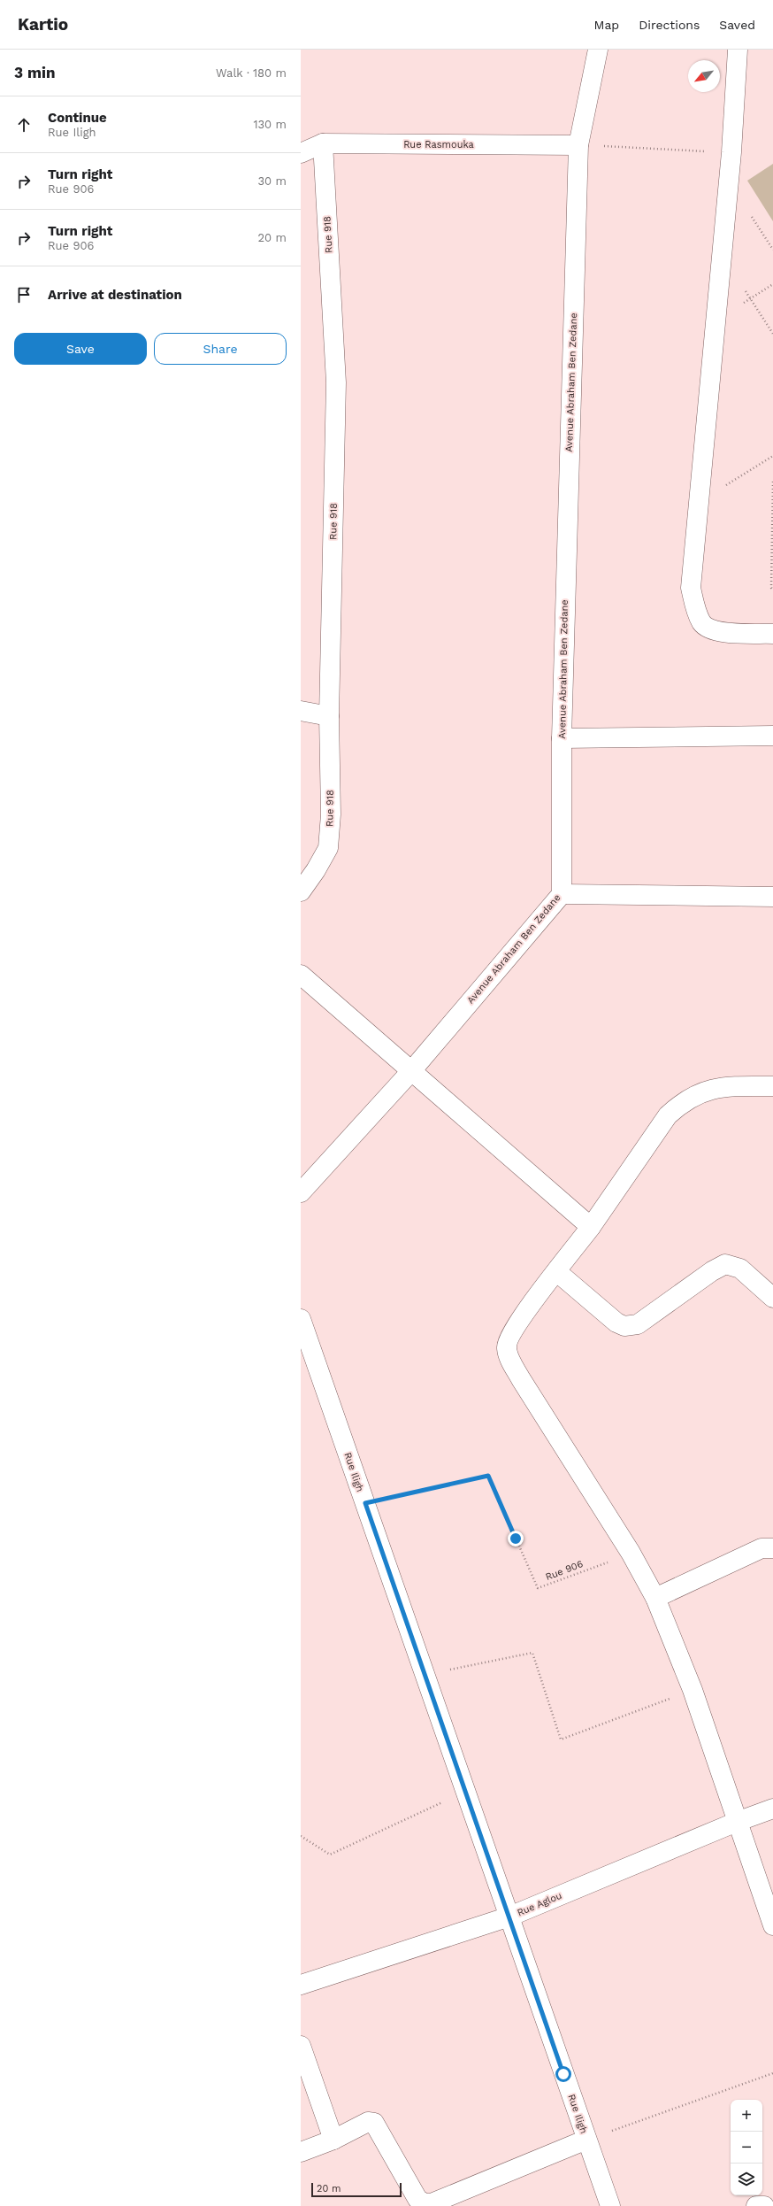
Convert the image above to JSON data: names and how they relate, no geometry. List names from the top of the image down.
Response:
{
  "streets": {
    "street": [
      "Rue Rasmouka",
      "Rue 918",
      "Avenue Abraham Ben Zedane",
      "Rue Iligh",
      "Rue Aglou"
    ],
    "path": ["Rue 906"]
  },
  "crossings": [
    ["Rue Rasmouka", "Rue 918"],
    ["Rue Rasmouka", "Avenue Abraham Ben Zedane"],
    ["Rue Iligh", "Rue 906"],
    ["Rue Iligh", "Rue Aglou"]
  ],
  "scale_bar": "20 m",
  "north": "bottom left",
  "page": {
    "header": "Kartio",
    "nav": ["Map", "Directions", "Saved"],
    "heading": ["3 min", "Walk · 180 m"],
    "list": [
      ["Continue", "Rue Iligh", "130 m"],
      ["Turn right", "Rue 906", "30 m"],
      ["Turn right", "Rue 906", "20 m"],
      "Arrive at destination"
    ],
    "buttons": ["Save", "Share"],
    "map_buttons": ["+", "−"],
    "scale": "20 m"
  }
}
